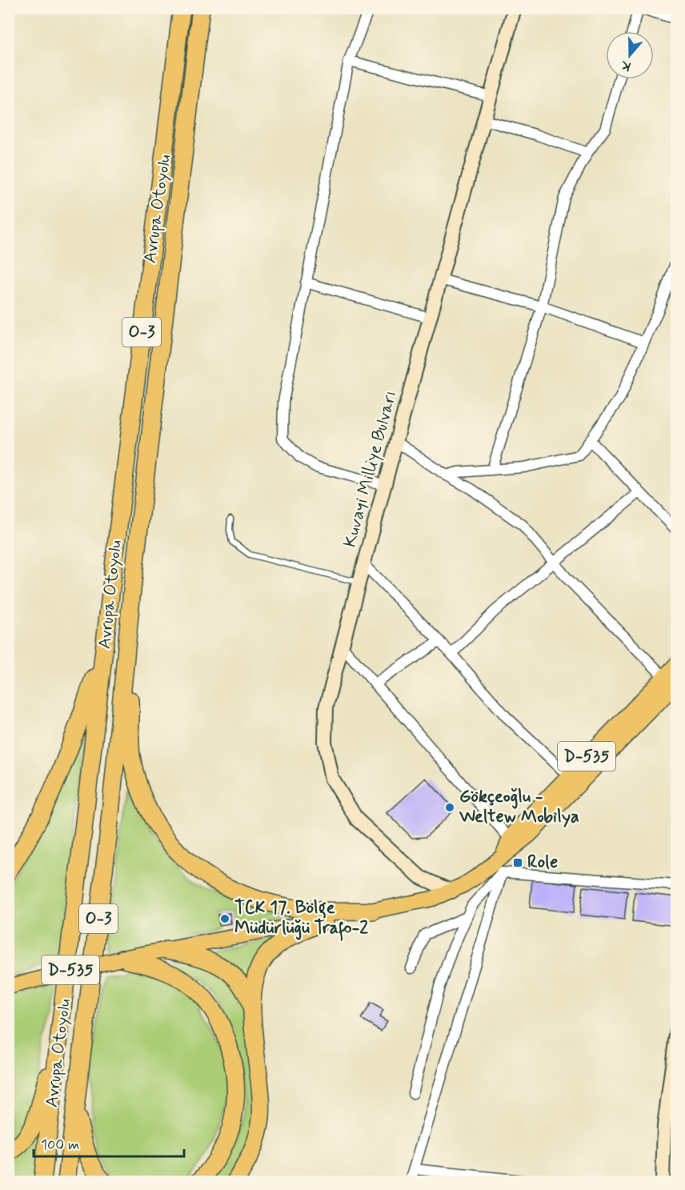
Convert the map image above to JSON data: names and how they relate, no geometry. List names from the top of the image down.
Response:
{
  "streets": {
    "highway": ["Avrupa Otoyolu", "O-3"],
    "main road": ["D-535"],
    "street": ["Kuvayi Milliye Bulvarı"]
  },
  "crossings": [
    ["Kuvayi Milliye Bulvarı", "D-535"]
  ],
  "places": {
    "other": ["Gökçeoğlu - Weltew Mobilya", "TCK 17. Bölge Müdürlüğü Trafo-2"],
    "transit": ["Role"]
  },
  "scale_bar": "100 m",
  "north": "bottom"
}
